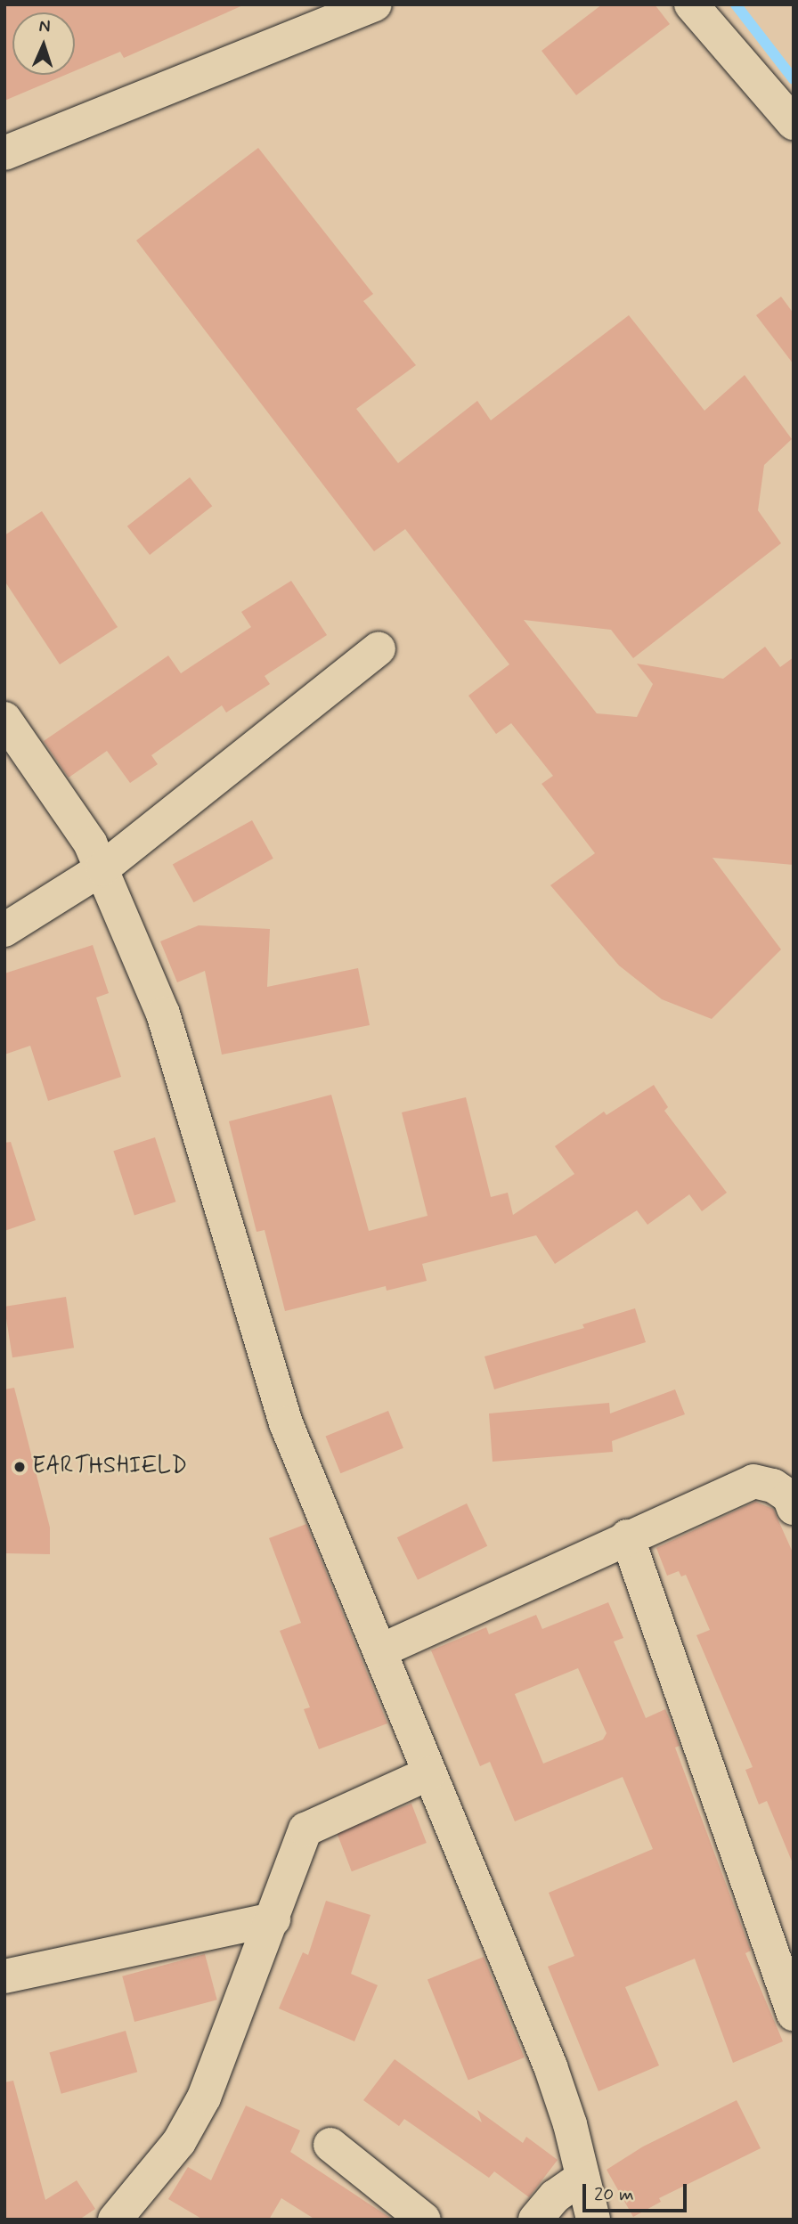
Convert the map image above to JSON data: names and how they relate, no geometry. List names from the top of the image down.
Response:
{
  "places": ["EARTHSHIELD"],
  "scale_bar": "20 m",
  "north": "top"
}
